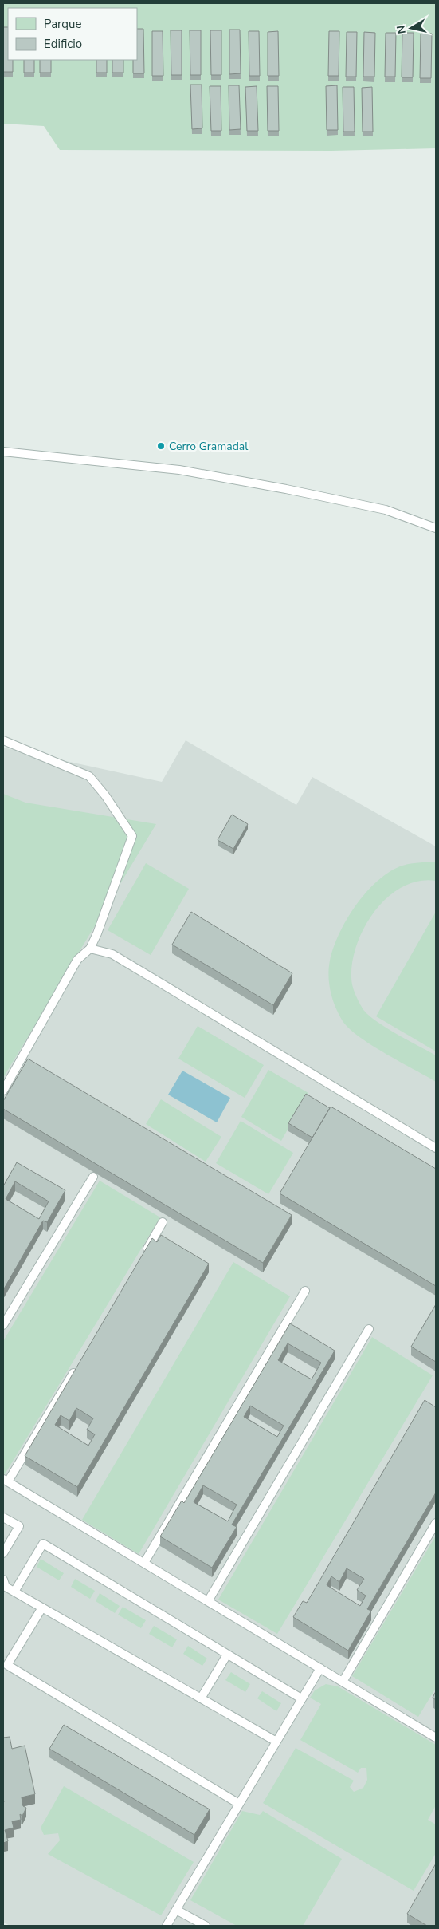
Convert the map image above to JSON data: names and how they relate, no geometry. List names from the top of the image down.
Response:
{
  "places": ["Cerro Gramadal"],
  "legend": ["Parque", "Edificio"],
  "north": "left"
}
